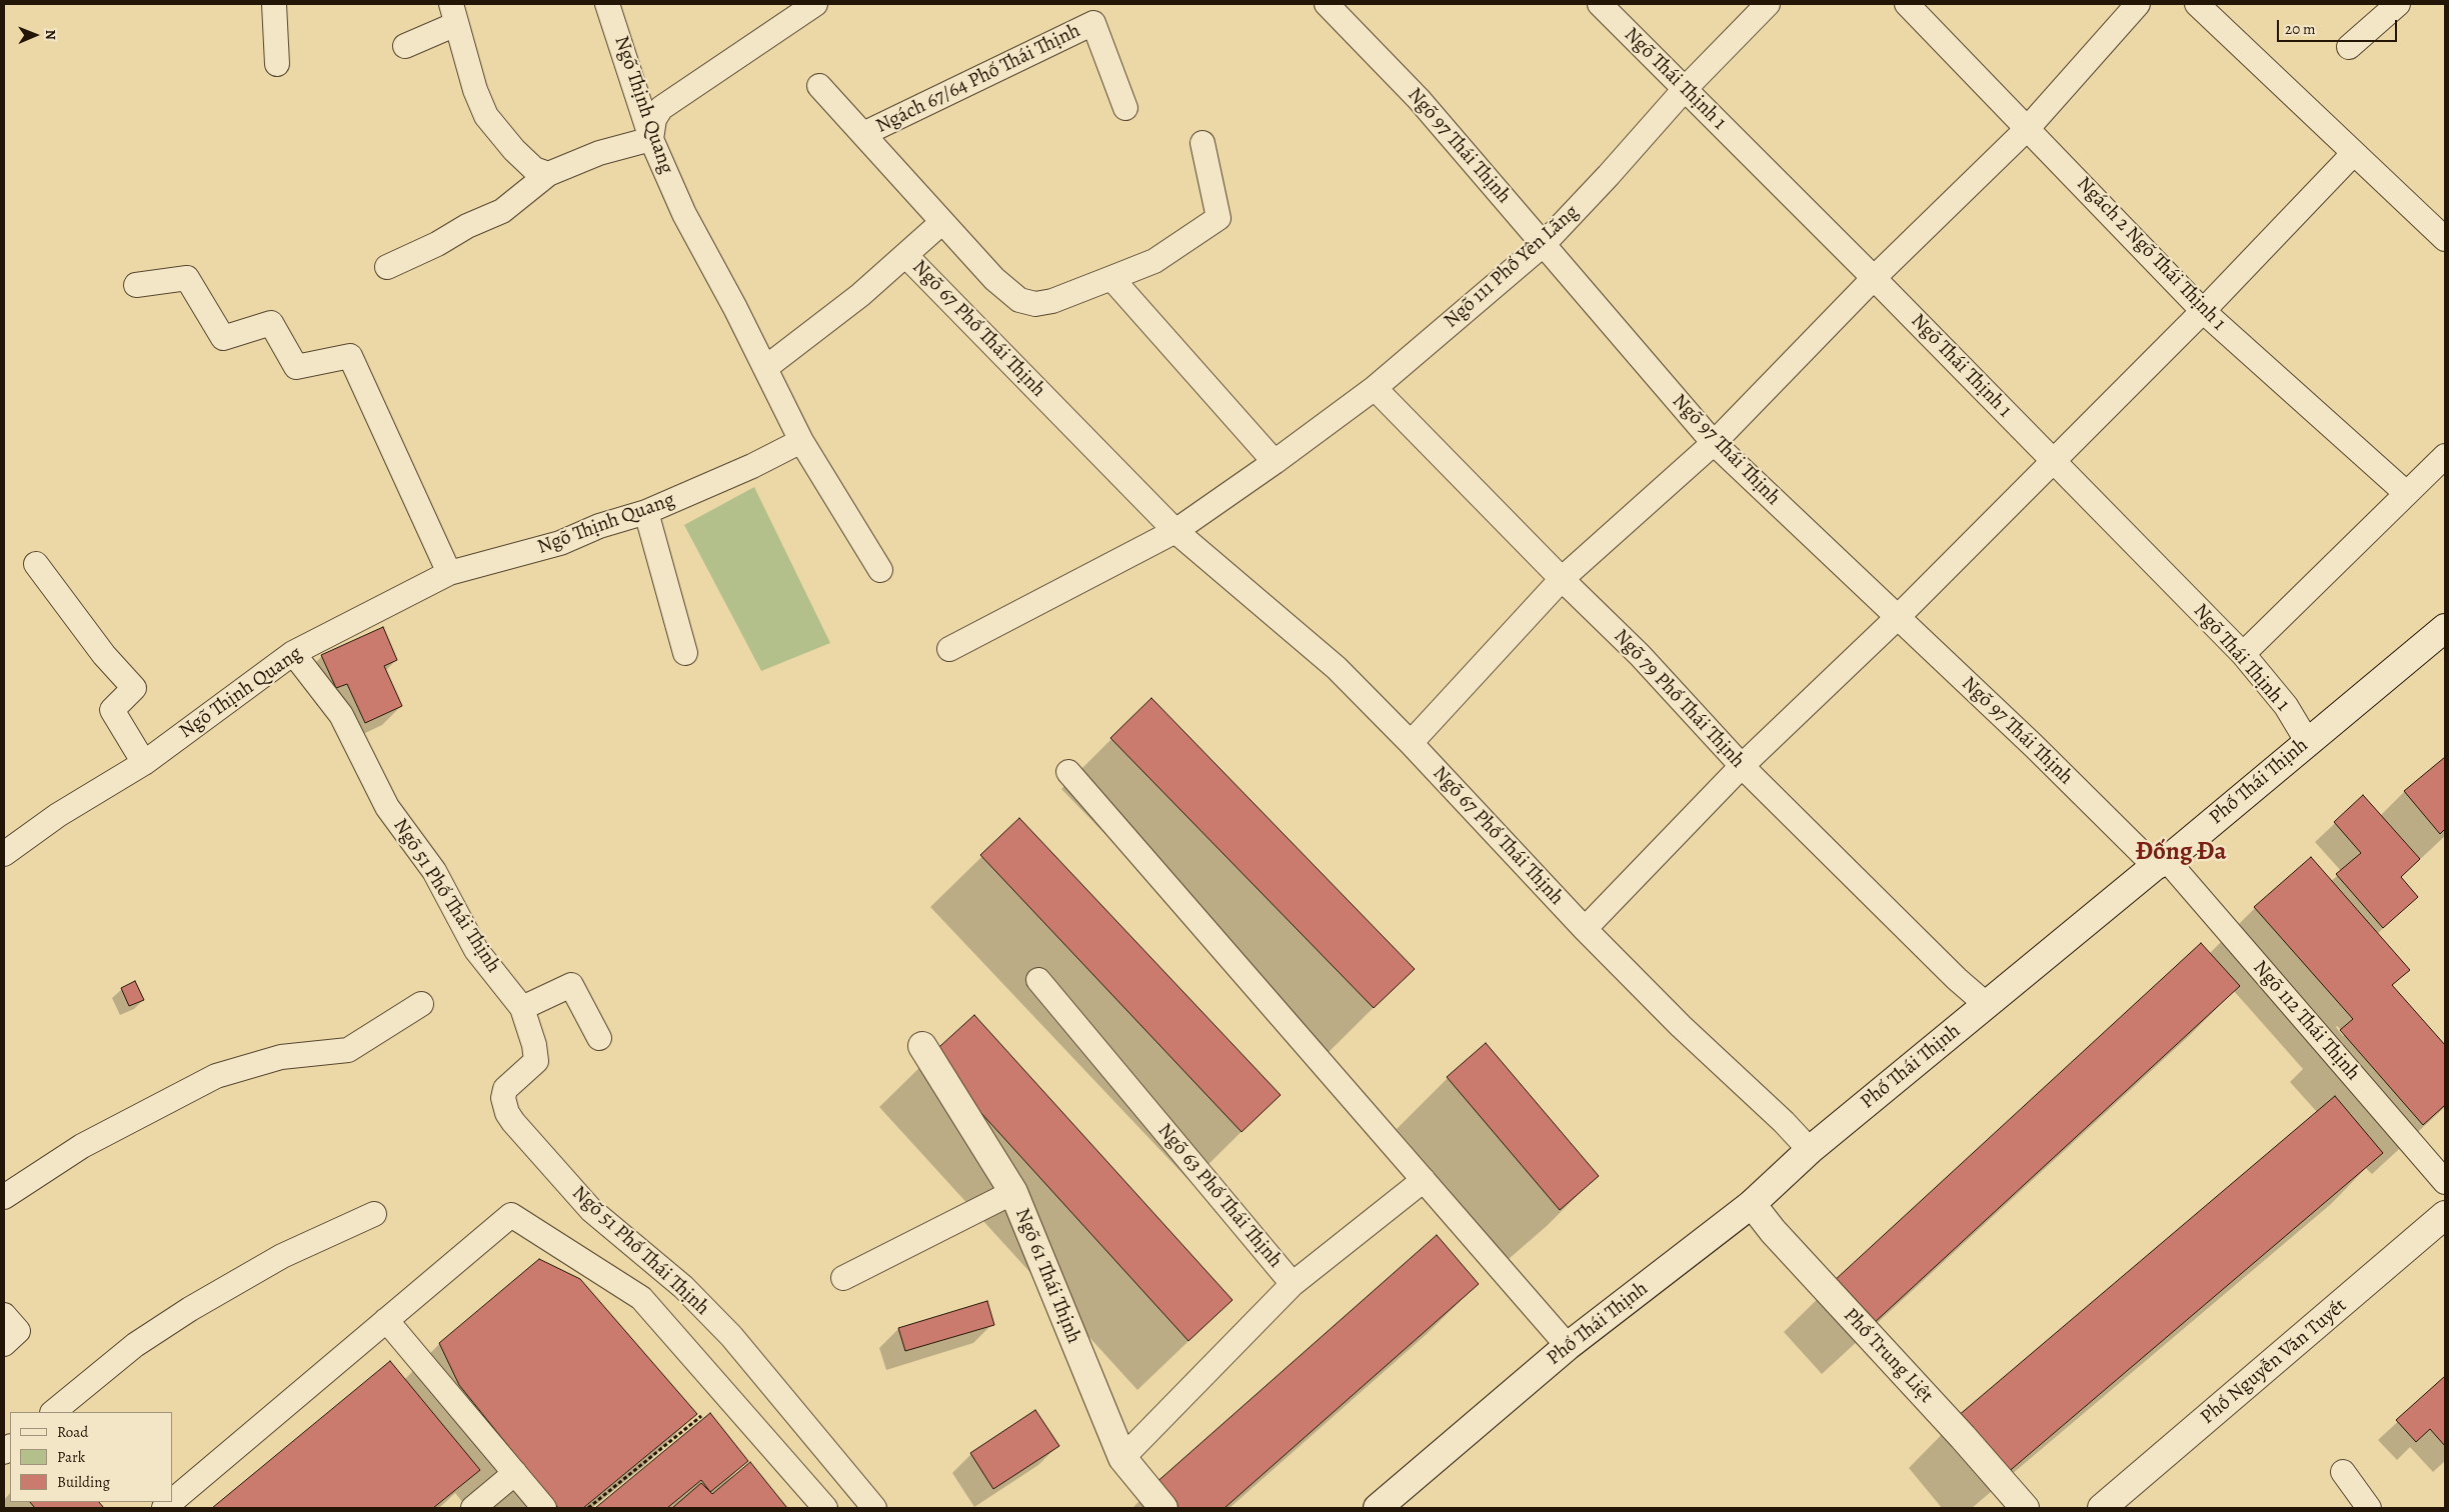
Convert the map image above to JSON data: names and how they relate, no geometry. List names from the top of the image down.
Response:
{
  "streets": {
    "street": [
      "Phố Thái Thịnh",
      "Ngõ 61 Thái Thịnh",
      "Phố Trung Liệt",
      "Phố Nguyễn Văn Tuyết"
    ],
    "lane": [
      "Ngách 67/64 Phố Thái Thịnh",
      "Ngõ Thái Thịnh 1",
      "Ngõ Thịnh Quang",
      "Ngõ 97 Thái Thịnh",
      "Ngách 2 Ngõ Thái Thịnh 1",
      "Ngõ 111 Phố Yên Lãng",
      "Ngõ 67 Phố Thái Thịnh",
      "Ngõ 79 Phố Thái Thịnh",
      "Ngõ 51 Phố Thái Thịnh",
      "Ngõ 112 Thái Thịnh",
      "Ngõ 63 Phố Thái Thịnh"
    ]
  },
  "crossings": [
    ["Ngõ Thái Thịnh 1", "Ngõ 111 Phố Yên Lãng"],
    ["Ngõ Thái Thịnh 1", "Phố Thái Thịnh"],
    ["Ngõ Thịnh Quang", "Ngõ 67 Phố Thái Thịnh"],
    ["Ngõ Thịnh Quang", "Ngõ 51 Phố Thái Thịnh"],
    ["Ngõ 97 Thái Thịnh", "Ngõ 111 Phố Yên Lãng"],
    ["Ngõ 97 Thái Thịnh", "Phố Thái Thịnh"],
    ["Ngõ 97 Thái Thịnh", "Ngõ 112 Thái Thịnh"],
    ["Ngõ 111 Phố Yên Lãng", "Ngõ 79 Phố Thái Thịnh"],
    ["Ngõ 67 Phố Thái Thịnh", "Phố Thái Thịnh"],
    ["Ngõ 79 Phố Thái Thịnh", "Phố Thái Thịnh"],
    ["Phố Thái Thịnh", "Ngõ 112 Thái Thịnh"],
    ["Phố Thái Thịnh", "Phố Trung Liệt"]
  ],
  "districts": ["Đống Đa"],
  "legend": ["Road", "Park", "Building"],
  "scale_bar": "20 m",
  "north": "right"
}
